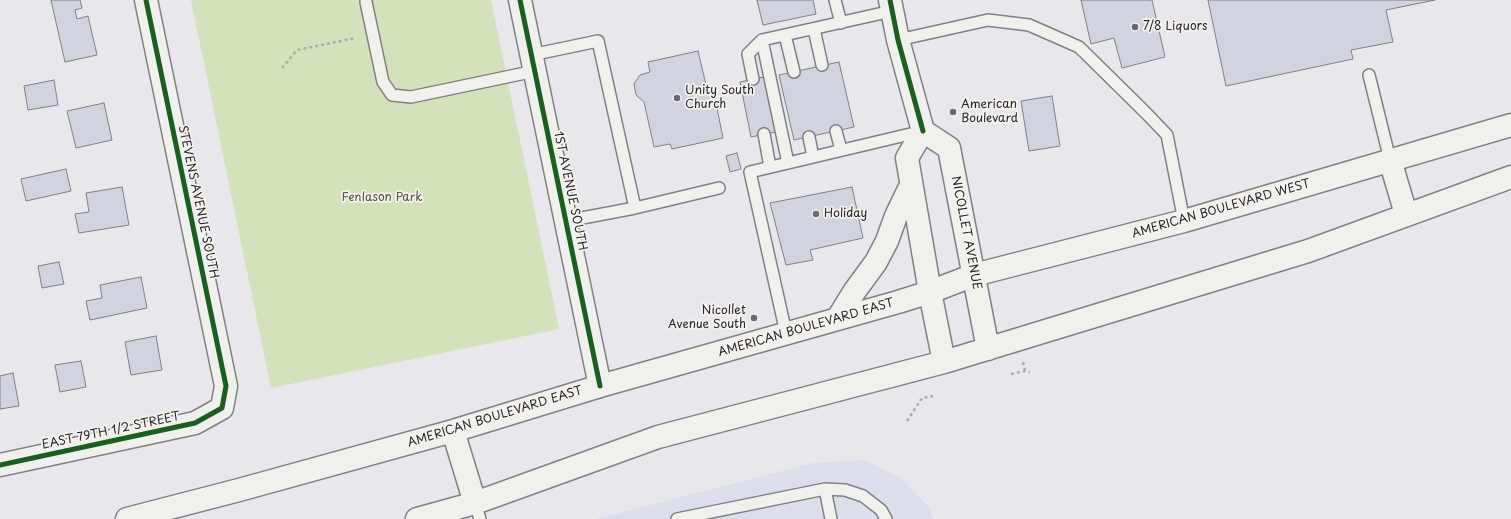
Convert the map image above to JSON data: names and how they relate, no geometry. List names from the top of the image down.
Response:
{
  "streets": {
    "main road": [
      "1ST AVENUE SOUTH",
      "STEVENS AVENUE SOUTH",
      "AMERICAN BOULEVARD WEST",
      "NICOLLET AVENUE",
      "AMERICAN BOULEVARD EAST",
      "EAST 79TH 1/2 STREET"
    ]
  },
  "crossings": [
    ["1ST AVENUE SOUTH", "AMERICAN BOULEVARD EAST"],
    ["STEVENS AVENUE SOUTH", "EAST 79TH 1/2 STREET"],
    ["AMERICAN BOULEVARD WEST", "NICOLLET AVENUE"],
    ["AMERICAN BOULEVARD WEST", "AMERICAN BOULEVARD EAST"]
  ],
  "parks": ["Fenlason Park"],
  "places": [
    "7/8 Liquors",
    "Unity South Church",
    "American Boulevard",
    "Holiday",
    "Nicollet Avenue South"
  ]
}
